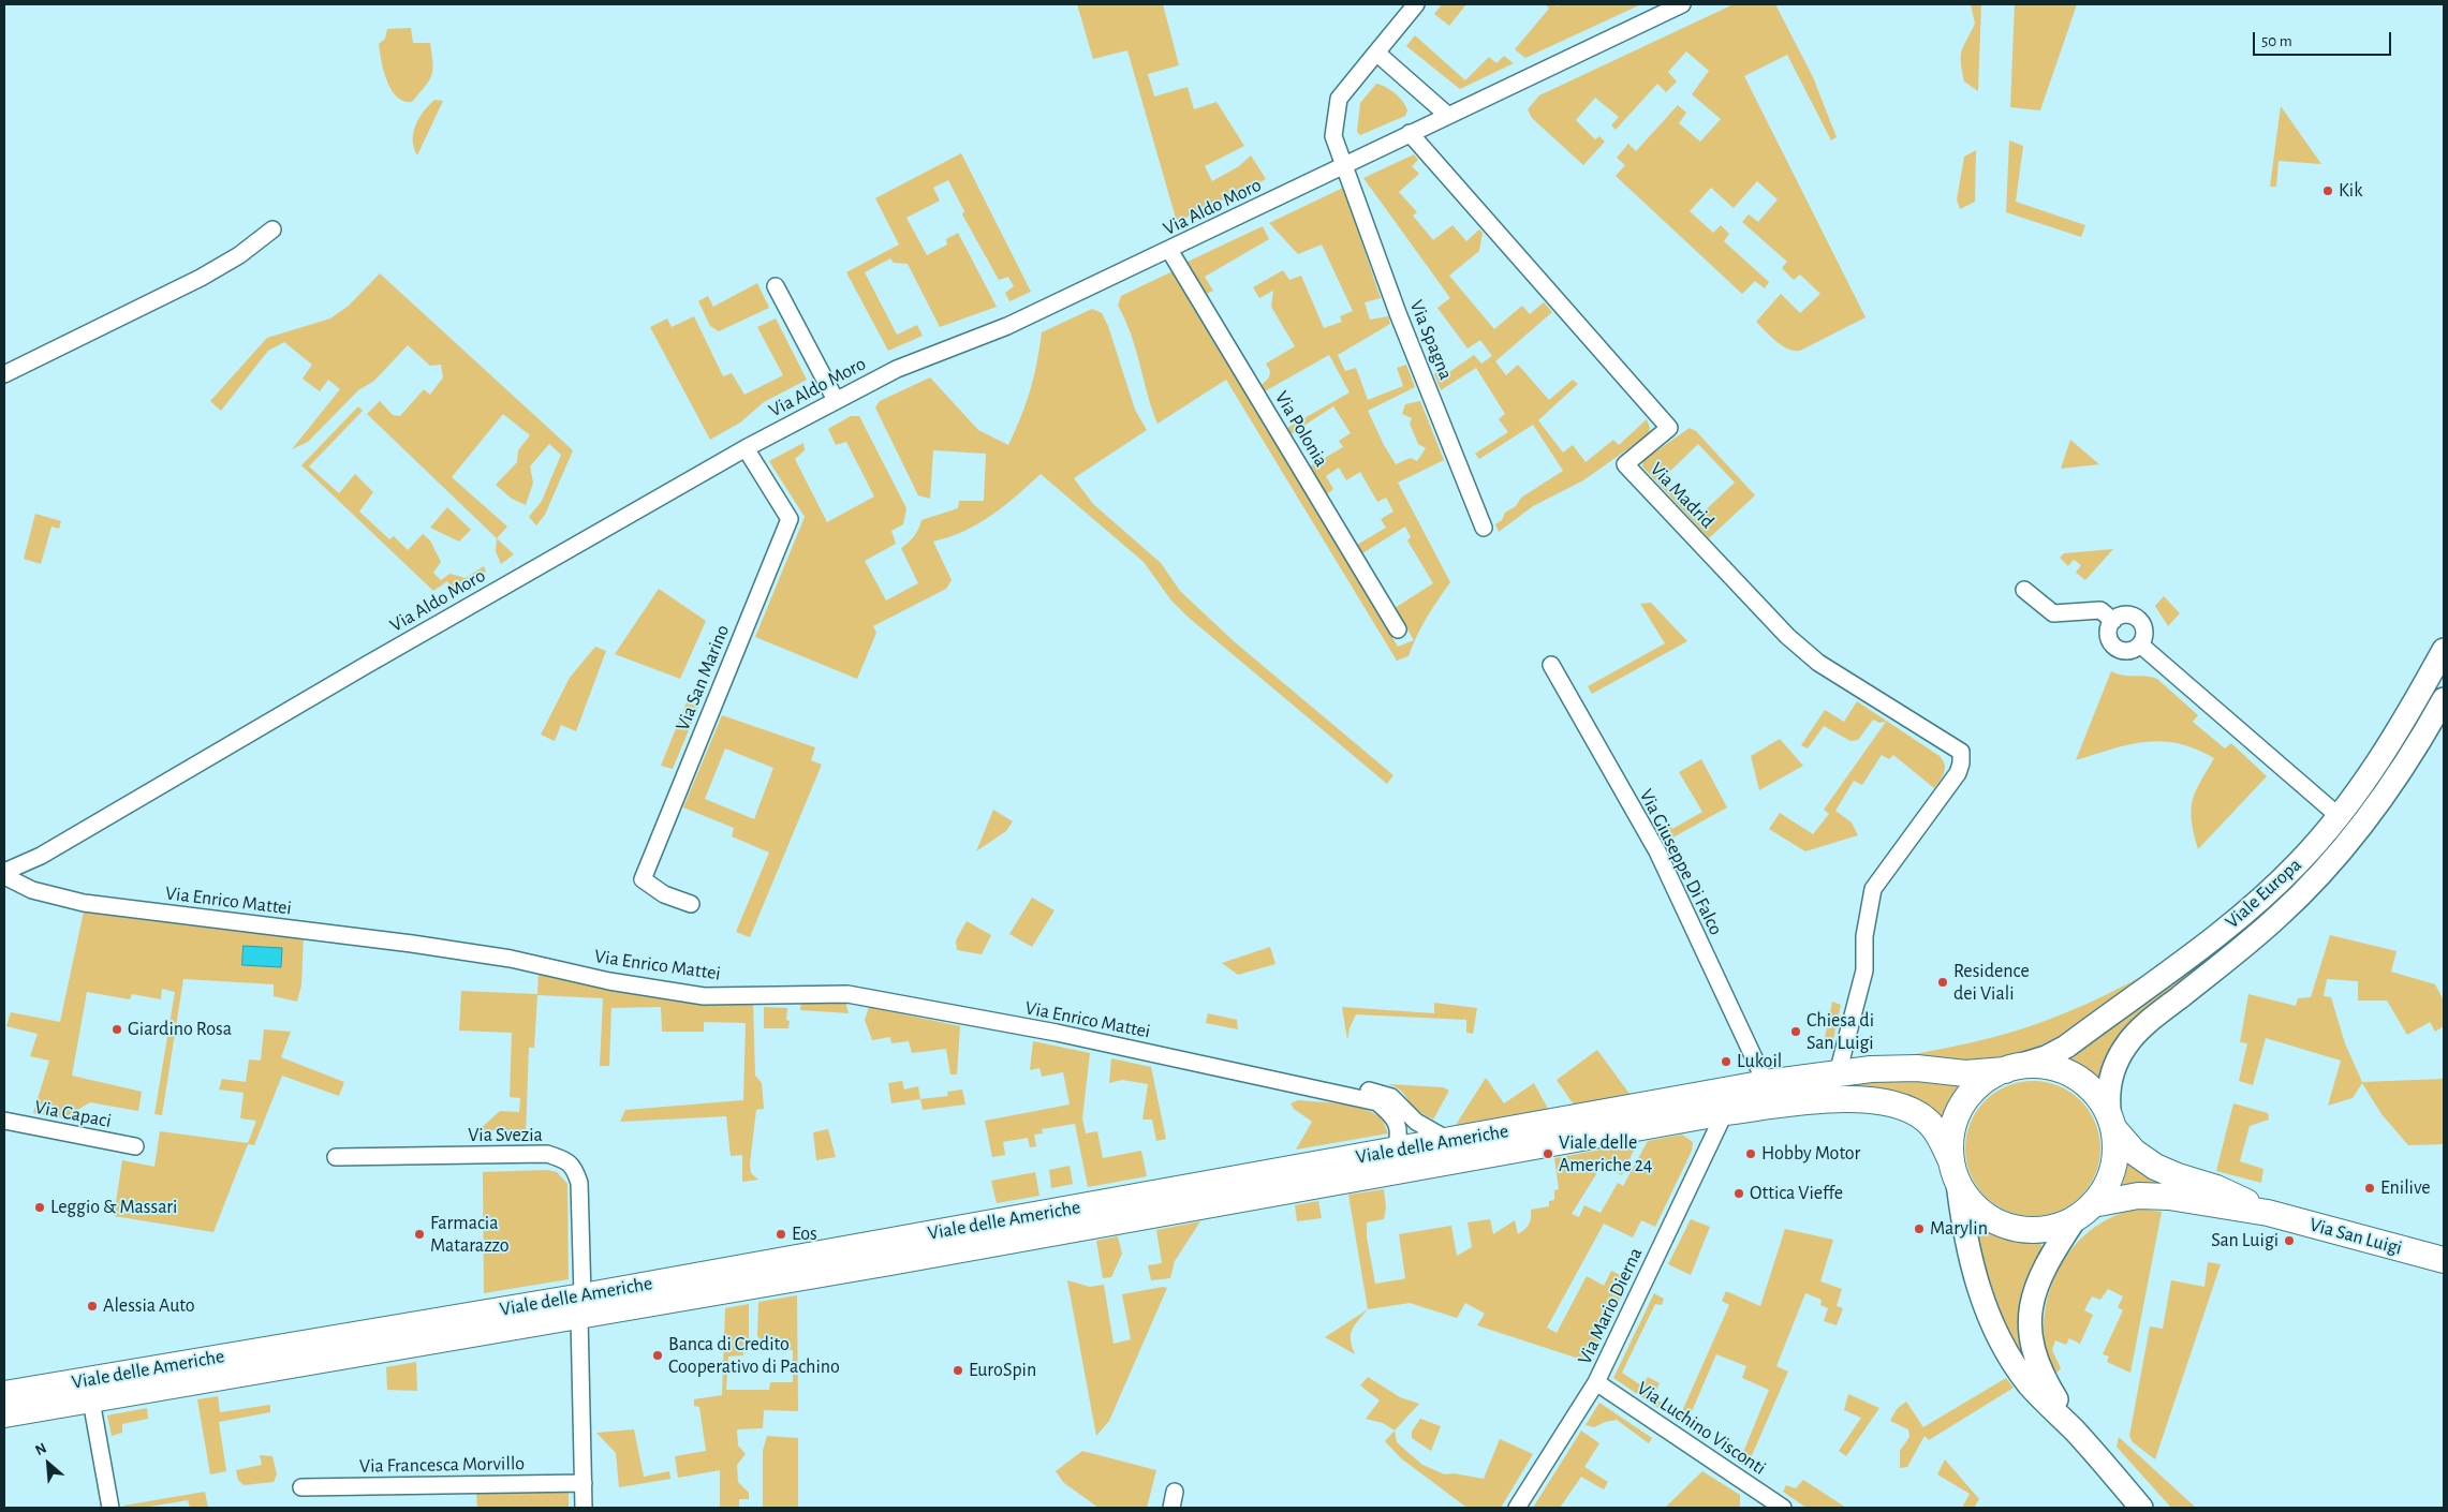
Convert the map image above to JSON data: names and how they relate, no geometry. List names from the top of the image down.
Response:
{
  "streets": {
    "main road": ["Viale Europa", "Viale delle Americhe", "Via San Luigi"],
    "street": [
      "Via Aldo Moro",
      "Via Spagna",
      "Via Polonia",
      "Via Madrid",
      "Via San Marino",
      "Via Giuseppe Di Falco",
      "Via Enrico Mattei",
      "Via Capaci",
      "Via Svezia",
      "Via Mario Dierna",
      "Via Luchino Visconti",
      "Via Francesca Morvillo"
    ]
  },
  "crossings": [
    ["Via Aldo Moro", "Via Spagna"],
    ["Via Aldo Moro", "Via Polonia"],
    ["Via Aldo Moro", "Via Madrid"],
    ["Via Aldo Moro", "Via San Marino"],
    ["Via Madrid", "Viale delle Americhe"],
    ["Via Giuseppe Di Falco", "Viale delle Americhe"],
    ["Viale Europa", "Viale delle Americhe"],
    ["Via Enrico Mattei", "Viale delle Americhe"],
    ["Via Svezia", "Viale delle Americhe"],
    ["Via Svezia", "Via Francesca Morvillo"],
    ["Viale delle Americhe", "Via Mario Dierna"],
    ["Via Mario Dierna", "Via Luchino Visconti"]
  ],
  "places": [
    "Kik",
    "Residence dei Viali",
    "Giardino Rosa",
    "Chiesa di San Luigi",
    "Lukoil",
    "Viale delle Americhe 24",
    "Hobby Motor",
    "Enilive",
    "Ottica Vieffe",
    "Leggio & Massari",
    "Marylin",
    "Farmacia Matarazzo",
    "Eos",
    "San Luigi",
    "Alessia Auto",
    "Banca di Credito Cooperativo di Pachino",
    "EuroSpin"
  ],
  "scale_bar": "50 m",
  "north": "top left"
}
